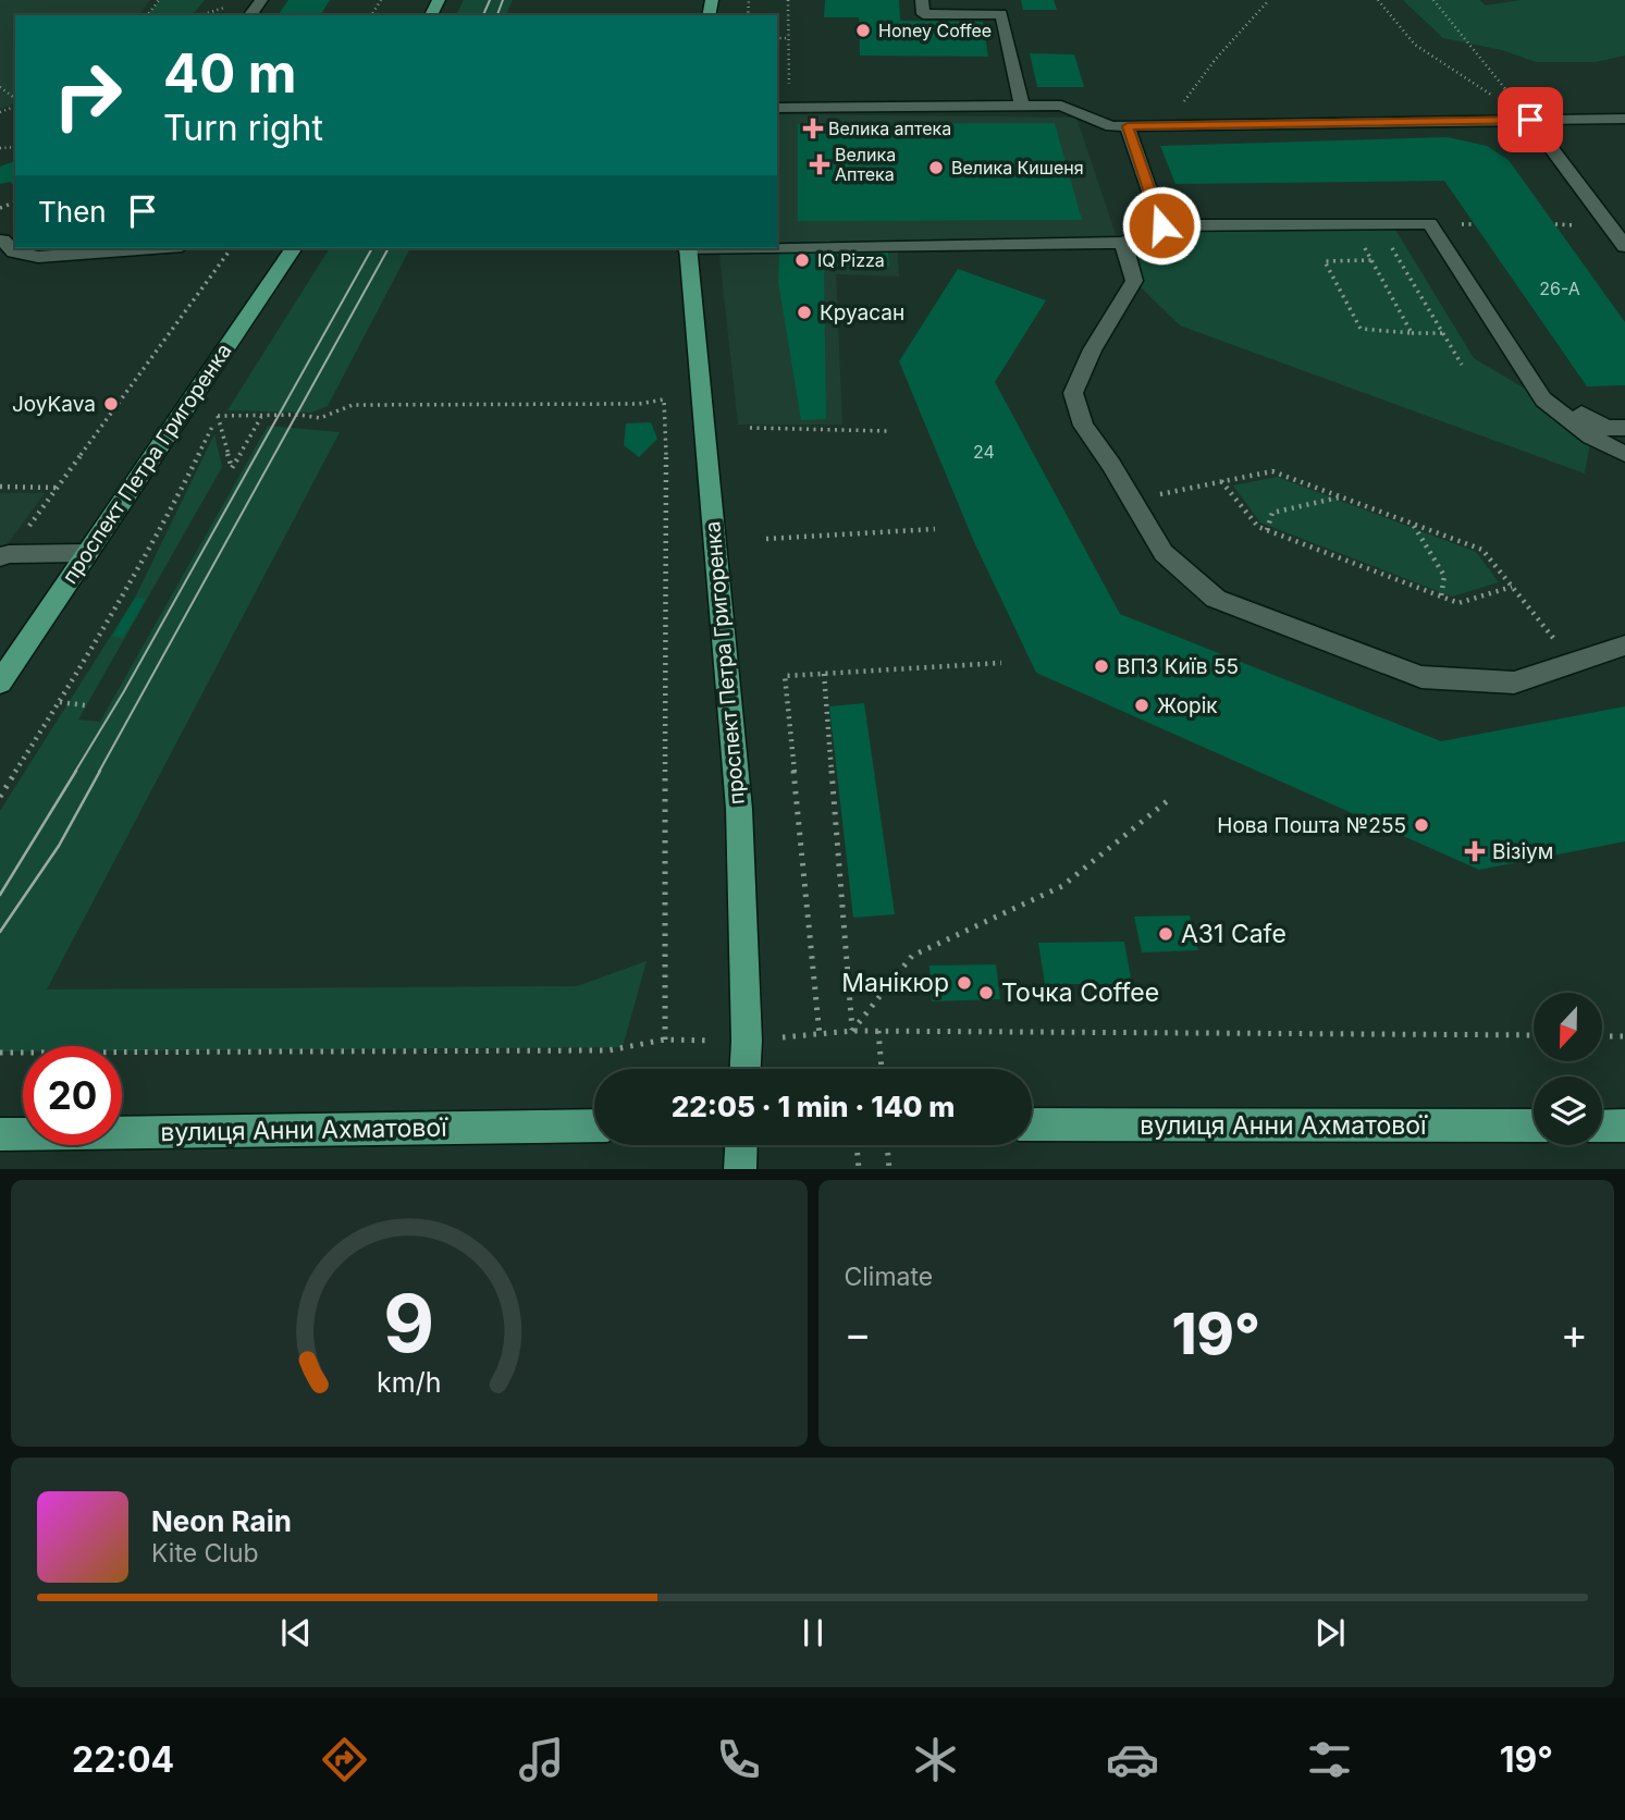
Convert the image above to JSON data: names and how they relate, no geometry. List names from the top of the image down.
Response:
{
  "streets": {
    "main road": ["проспект Петра Григоренка", "вулиця Анни Ахматової"]
  },
  "places": {
    "other": [
      "Honey Coffee",
      "Велика Кишеня",
      "IQ Pizza",
      "Круасан",
      "JoyKava",
      "ВПЗ Київ 55",
      "Жорік",
      "Нова Пошта №255",
      "A31 Cafe",
      "Манікюр",
      "Точка Coffee"
    ],
    "health": ["Велика аптека", "Велика Аптека", "Візіум"]
  },
  "house_numbers": ["26-А", "24"],
  "north": "bottom",
  "page": {
    "turn": ["40 m", "Turn right"],
    "then": "Then",
    "limit": "20",
    "trip": "22:05 · 1 min · 140 m",
    "tile": "Climate",
    "heat": ["−", "19°", "+"],
    "song": ["Neon Rain", "Kite Club"],
    "tabs": ["22:04", "19°"],
    "gauge": ["9", "km/h"]
  }
}
